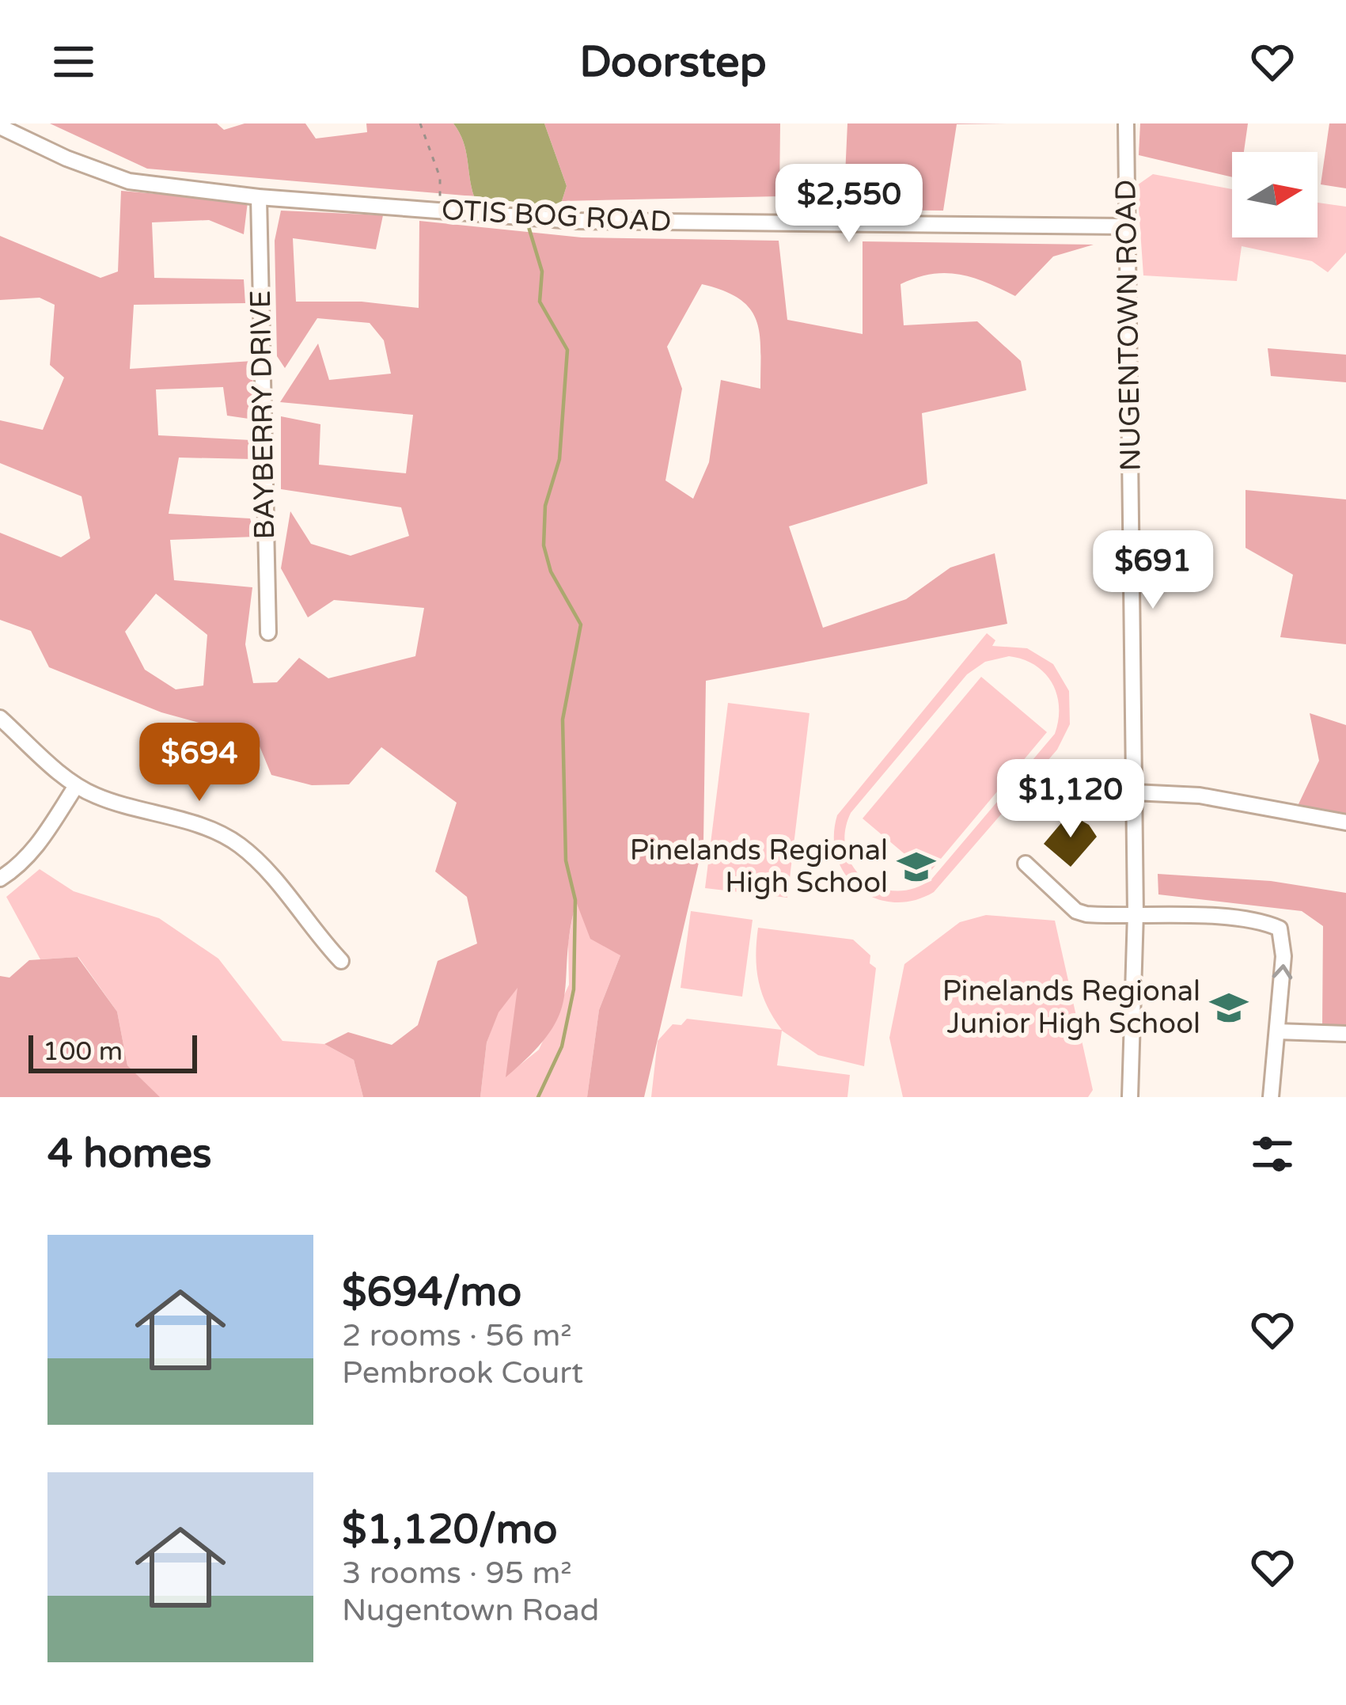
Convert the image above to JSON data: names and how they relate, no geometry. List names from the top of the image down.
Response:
{
  "streets": {
    "street": ["OTIS BOG ROAD", "NUGENTOWN ROAD", "BAYBERRY DRIVE"]
  },
  "crossings": [
    ["OTIS BOG ROAD", "NUGENTOWN ROAD"],
    ["OTIS BOG ROAD", "BAYBERRY DRIVE"]
  ],
  "places": {
    "school or university": ["Pinelands Regional High School", "Pinelands Regional Junior High School"]
  },
  "scale_bar": "100 m",
  "north": "right",
  "page": {
    "header": "Doorstep",
    "price": [
      "$2,550",
      "$691",
      "$694",
      "$1,120"
    ],
    "scale": "100 m",
    "heading": "4 homes",
    "list": [
      {
        "name": "$694/mo",
        "note": "2 rooms · 56 m² · Pembrook Court"
      },
      {
        "name": "$1,120/mo",
        "note": "3 rooms · 95 m² · Nugentown Road"
      }
    ]
  }
}
